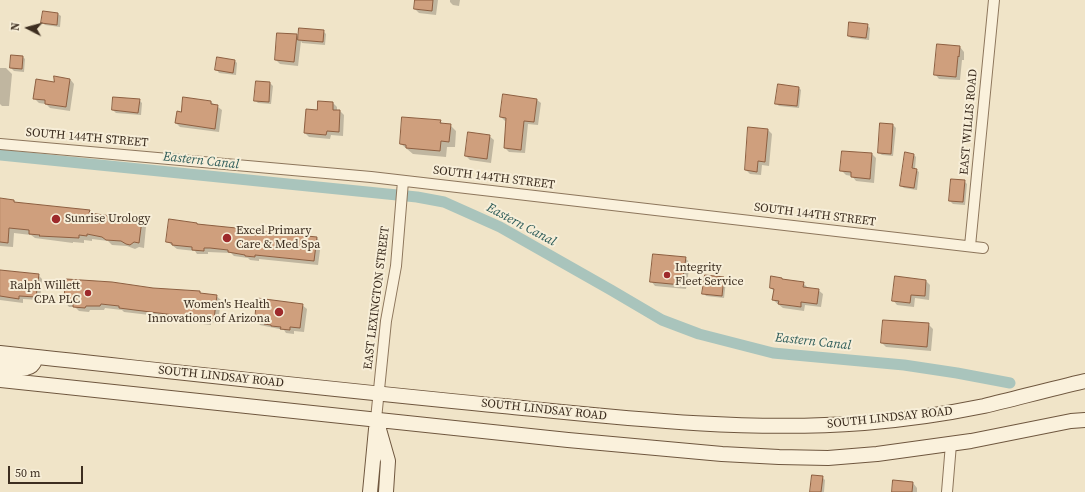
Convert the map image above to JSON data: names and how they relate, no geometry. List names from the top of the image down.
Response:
{
  "streets": {
    "main road": ["SOUTH LINDSAY ROAD"],
    "street": ["EAST WILLIS ROAD", "SOUTH 144TH STREET", "EAST LEXINGTON STREET"]
  },
  "crossings": [
    ["EAST WILLIS ROAD", "SOUTH 144TH STREET"],
    ["SOUTH 144TH STREET", "EAST LEXINGTON STREET"],
    ["EAST LEXINGTON STREET", "SOUTH LINDSAY ROAD"]
  ],
  "water": ["Eastern Canal"],
  "places": [
    "Sunrise Urology",
    "Excel Primary Care & Med Spa",
    "Integrity Fleet Service",
    "Ralph Willett CPA PLC",
    "Women's Health Innovations of Arizona"
  ],
  "scale_bar": "50 m",
  "north": "left"
}
